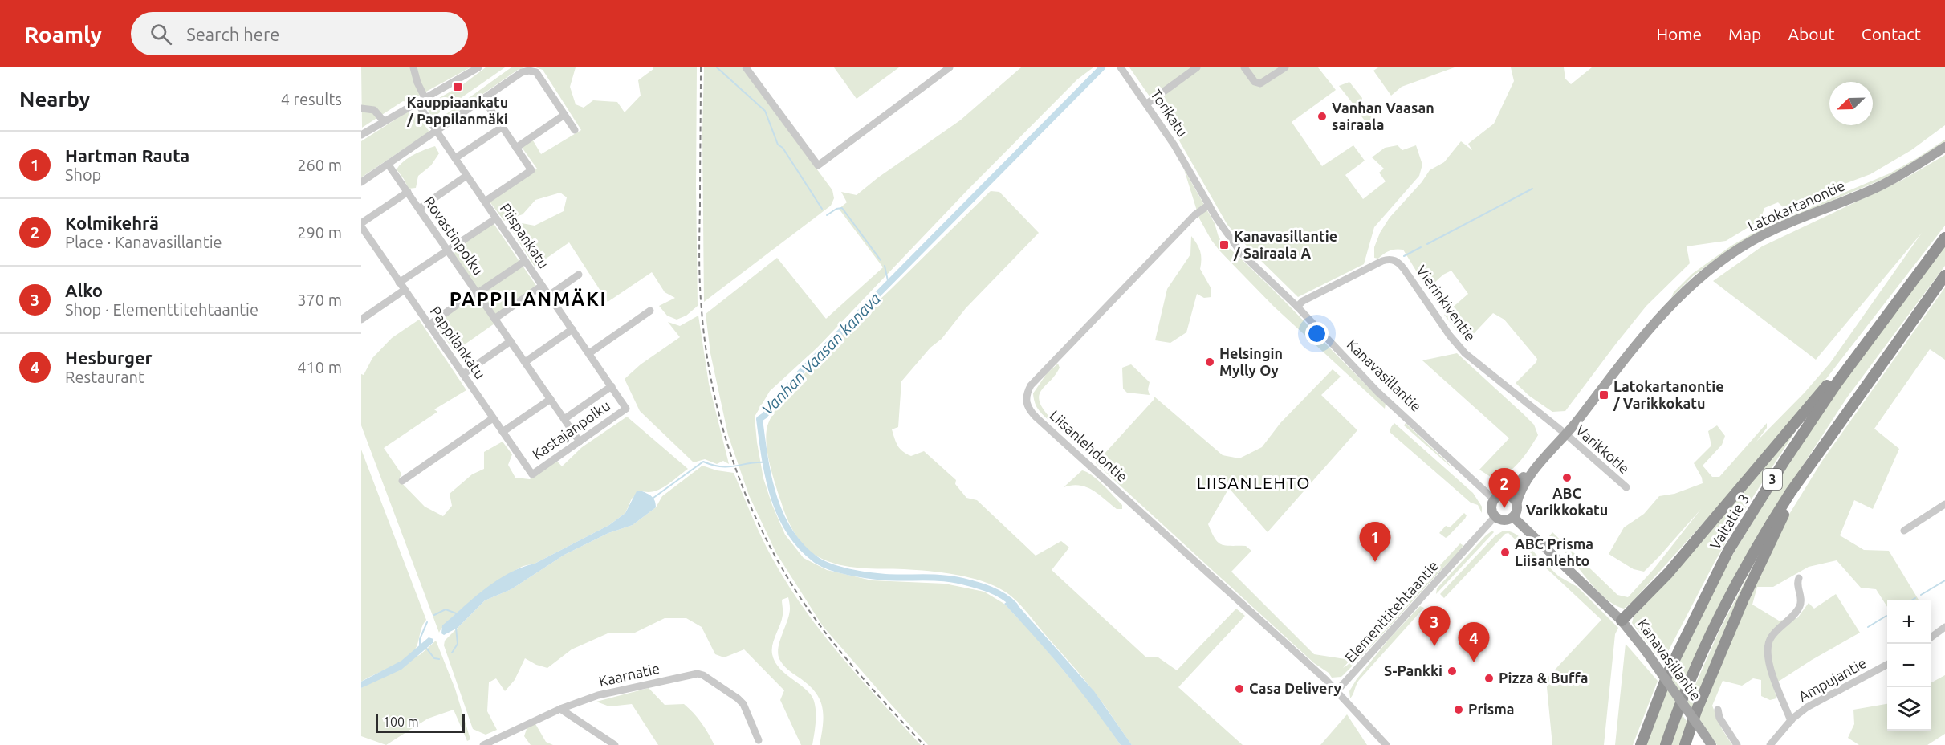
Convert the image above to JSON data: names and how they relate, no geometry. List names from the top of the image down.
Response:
{
  "streets": {
    "highway": ["3", "Valtatie 3"],
    "main road": ["Latokartanontie", "Kanavasillantie"],
    "street": [
      "Torikatu",
      "Rovastinpolku",
      "Piispankatu",
      "Vierinkiventie",
      "Pappilankatu",
      "Kastajanpolku",
      "Liisanlehdontie",
      "Varikkotie",
      "Elementtitehtaantie",
      "Kaarnatie",
      "Ampujantie"
    ]
  },
  "crossings": [
    ["Torikatu", "Kanavasillantie"],
    ["Latokartanontie", "Vierinkiventie"],
    ["Latokartanontie", "Kanavasillantie"],
    ["Latokartanontie", "Varikkotie"],
    ["Latokartanontie", "Elementtitehtaantie"],
    ["Rovastinpolku", "Kastajanpolku"],
    ["Piispankatu", "Kastajanpolku"],
    ["Vierinkiventie", "Kanavasillantie"],
    ["Vierinkiventie", "Varikkotie"],
    ["Pappilankatu", "Kastajanpolku"],
    ["Kanavasillantie", "Liisanlehdontie"],
    ["Kanavasillantie", "Elementtitehtaantie"],
    ["Liisanlehdontie", "Elementtitehtaantie"]
  ],
  "districts": ["PAPPILANMÄKI", "LIISANLEHTO"],
  "water": ["Vanhan Vaasan kanava"],
  "places": {
    "transit": ["Kauppiaankatu / Pappilanmäki", "Kanavasillantie / Sairaala A", "Latokartanontie / Varikkokatu"],
    "other": [
      "Vanhan Vaasan sairaala",
      "Helsingin Mylly Oy",
      "ABC Varikkokatu",
      "ABC Prisma Liisanlehto",
      "S-Pankki",
      "Pizza & Buffa",
      "Casa Delivery",
      "Prisma"
    ]
  },
  "scale_bar": "100 m",
  "north": "bottom left",
  "page": {
    "header": "Roamly",
    "search": "Search here",
    "nav": [
      "Home",
      "Map",
      "About",
      "Contact"
    ],
    "heading": ["Nearby", "4 results"],
    "list": [
      {
        "mark": "1",
        "name": "Hartman Rauta",
        "note": "Shop",
        "value": "260 m"
      },
      {
        "mark": "2",
        "name": "Kolmikehrä",
        "note": "Place · Kanavasillantie",
        "value": "290 m"
      },
      {
        "mark": "3",
        "name": "Alko",
        "note": "Shop · Elementtitehtaantie",
        "value": "370 m"
      },
      {
        "mark": "4",
        "name": "Hesburger",
        "note": "Restaurant",
        "value": "410 m"
      }
    ],
    "pins": [
      "2",
      "1",
      "3",
      "4"
    ],
    "map_buttons": ["+", "−"],
    "scale": "100 m"
  }
}
